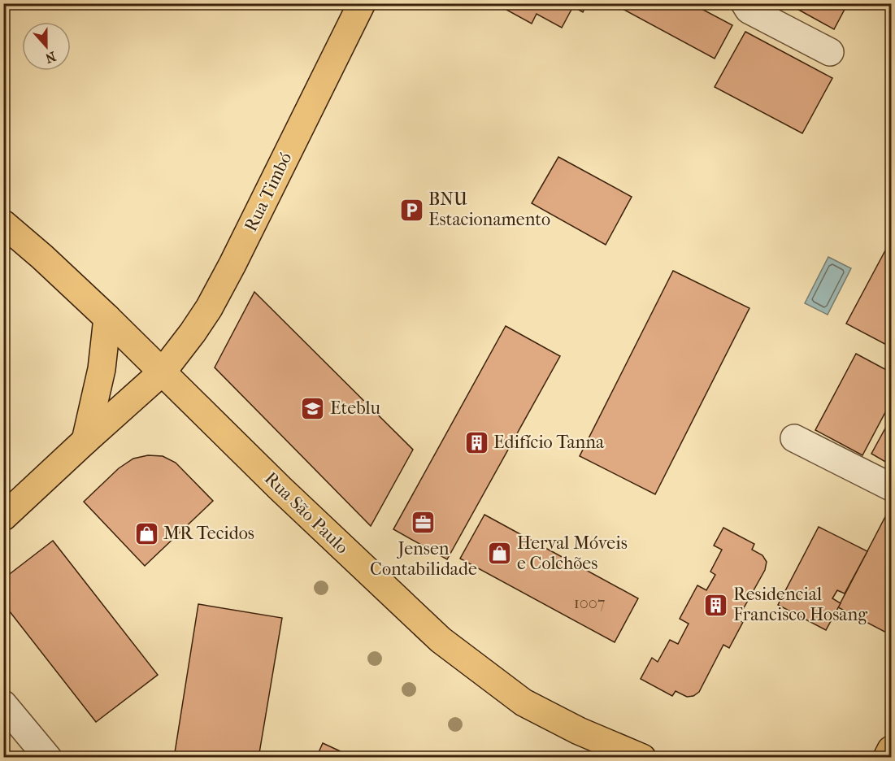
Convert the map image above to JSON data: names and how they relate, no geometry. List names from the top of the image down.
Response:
{
  "streets": {
    "main road": ["Rua Timbó", "Rua São Paulo"]
  },
  "crossings": [
    ["Rua Timbó", "Rua São Paulo"]
  ],
  "places": {
    "parking": ["BNU Estacionamento"],
    "school or university": ["Eteblu"],
    "building": ["Edifício Tanna", "Residencial Francisco Hosang"],
    "office": ["Jensen Contabilidade"],
    "shop": ["MR Tecidos", "Herval Móveis e Colchões"]
  },
  "house_numbers": ["1007"],
  "north": "bottom"
}
